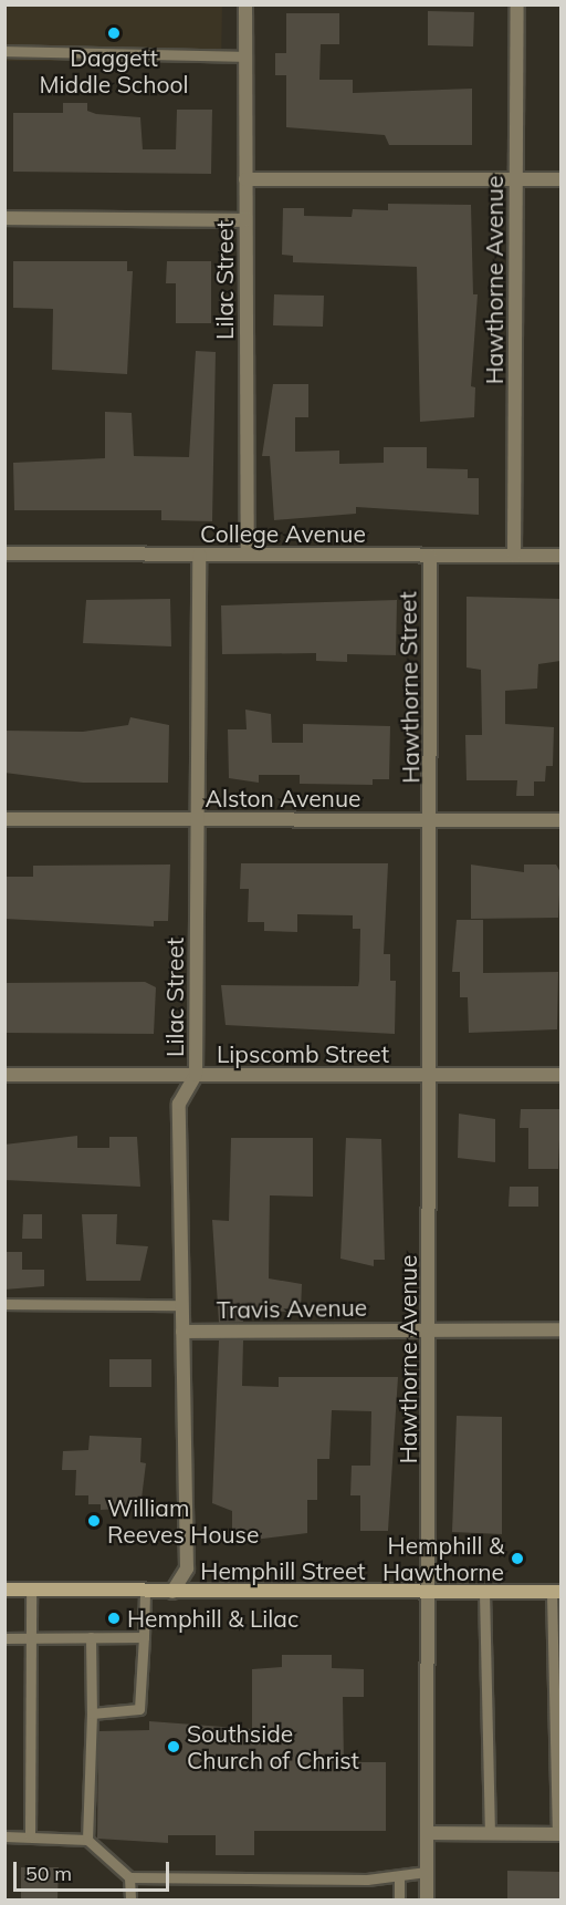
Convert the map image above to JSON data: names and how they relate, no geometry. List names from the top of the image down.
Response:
{
  "streets": {
    "main road": ["Hemphill Street"],
    "street": [
      "Lilac Street",
      "Hawthorne Avenue",
      "College Avenue",
      "Hawthorne Street",
      "Alston Avenue",
      "Lipscomb Street",
      "Travis Avenue"
    ]
  },
  "crossings": [
    ["Lilac Street", "College Avenue"],
    ["Lilac Street", "Alston Avenue"],
    ["Lilac Street", "Lipscomb Street"],
    ["Lilac Street", "Travis Avenue"],
    ["Lilac Street", "Hemphill Street"],
    ["Hawthorne Avenue", "College Avenue"],
    ["Hawthorne Avenue", "Hawthorne Street"],
    ["Hawthorne Avenue", "Alston Avenue"],
    ["Hawthorne Avenue", "Lipscomb Street"],
    ["Hawthorne Avenue", "Travis Avenue"],
    ["Hawthorne Avenue", "Hemphill Street"],
    ["College Avenue", "Hawthorne Street"],
    ["Hawthorne Street", "Alston Avenue"]
  ],
  "places": [
    "Daggett Middle School",
    "William Reeves House",
    "Hemphill & Hawthorne",
    "Hemphill & Lilac",
    "Southside Church of Christ"
  ],
  "scale_bar": "50 m"
}
